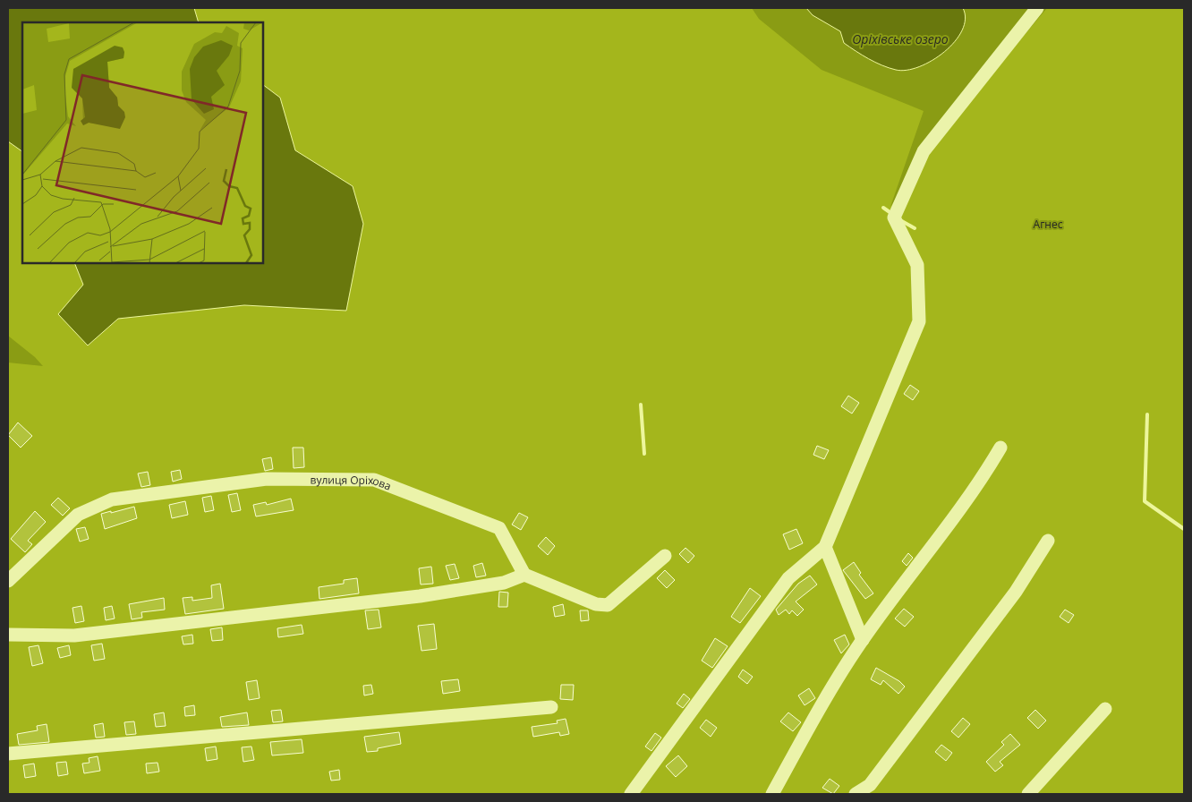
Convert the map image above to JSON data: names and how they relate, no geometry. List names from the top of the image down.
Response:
{
  "streets": {
    "lane": ["вулиця Оріхова"]
  },
  "water": ["Оріхівське озеро"],
  "parks": ["Агнес"]
}
